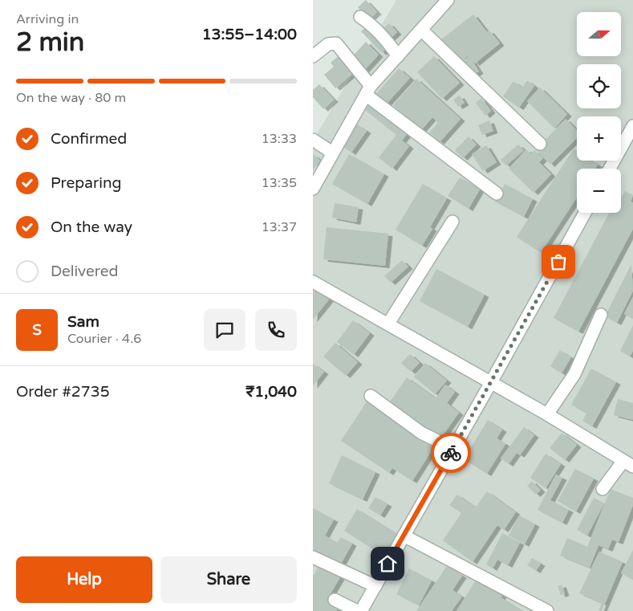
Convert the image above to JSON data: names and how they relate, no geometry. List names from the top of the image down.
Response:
{
  "north": "right",
  "page": {
    "heading": ["2 min", "Arriving in", "13:55–14:00"],
    "panel": [
      "Sam",
      "Courier · 4.6",
      "Order #2735",
      "₹1,040"
    ],
    "map_buttons": ["+", "−"],
    "bar": "On the way · 80 m",
    "list": [
      ["Confirmed", "13:33"],
      ["Preparing", "13:35"],
      ["On the way", "13:37"],
      "Delivered"
    ],
    "round": "S",
    "buttons": ["Help", "Share"]
  }
}
